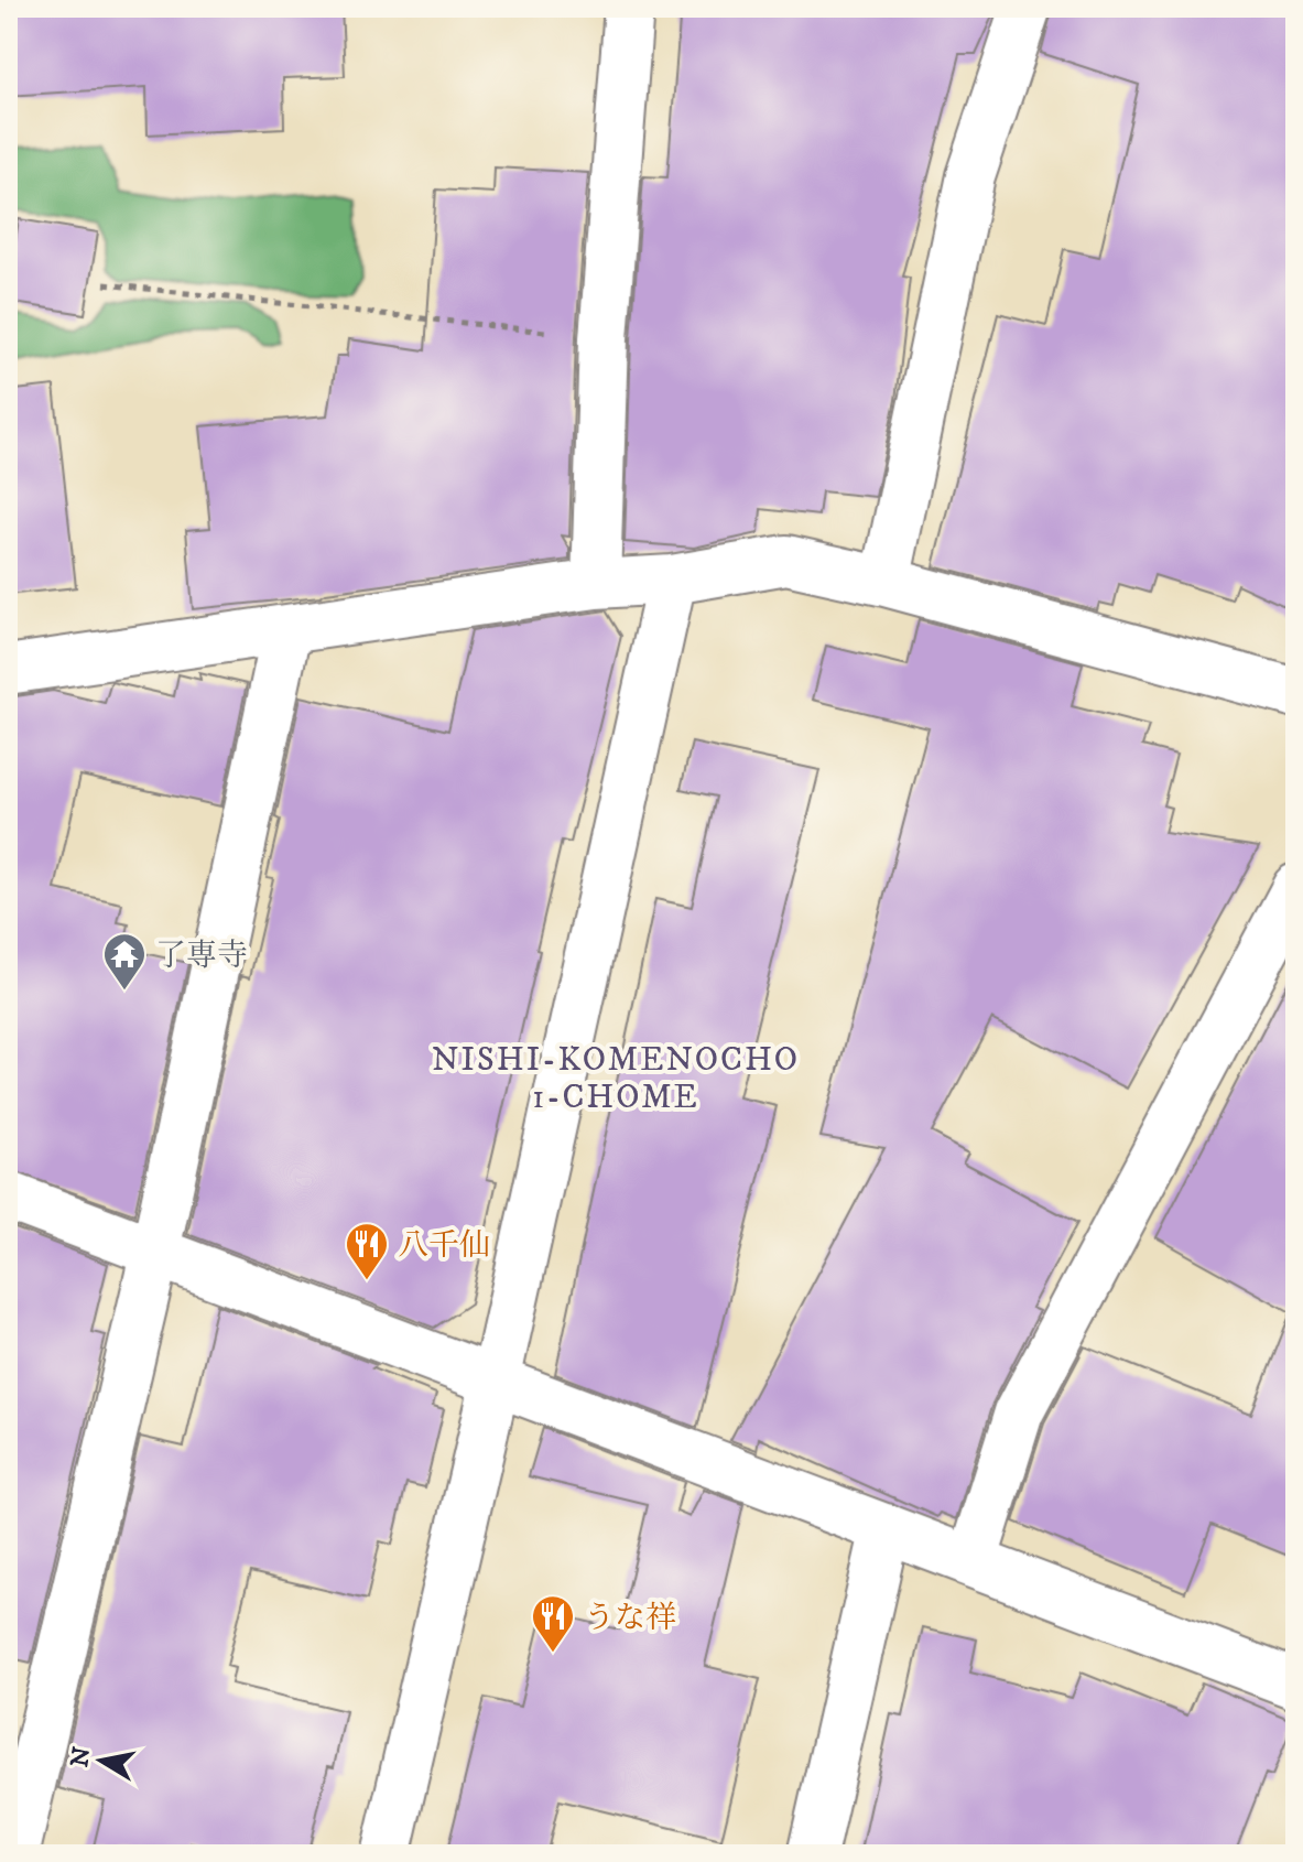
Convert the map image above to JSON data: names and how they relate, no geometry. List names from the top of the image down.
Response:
{
  "districts": ["NISHI-KOMENOCHO 1-CHOME"],
  "places": {
    "temple": ["了専寺"],
    "restaurant": ["八千仙", "うな祥"]
  },
  "north": "left"
}
